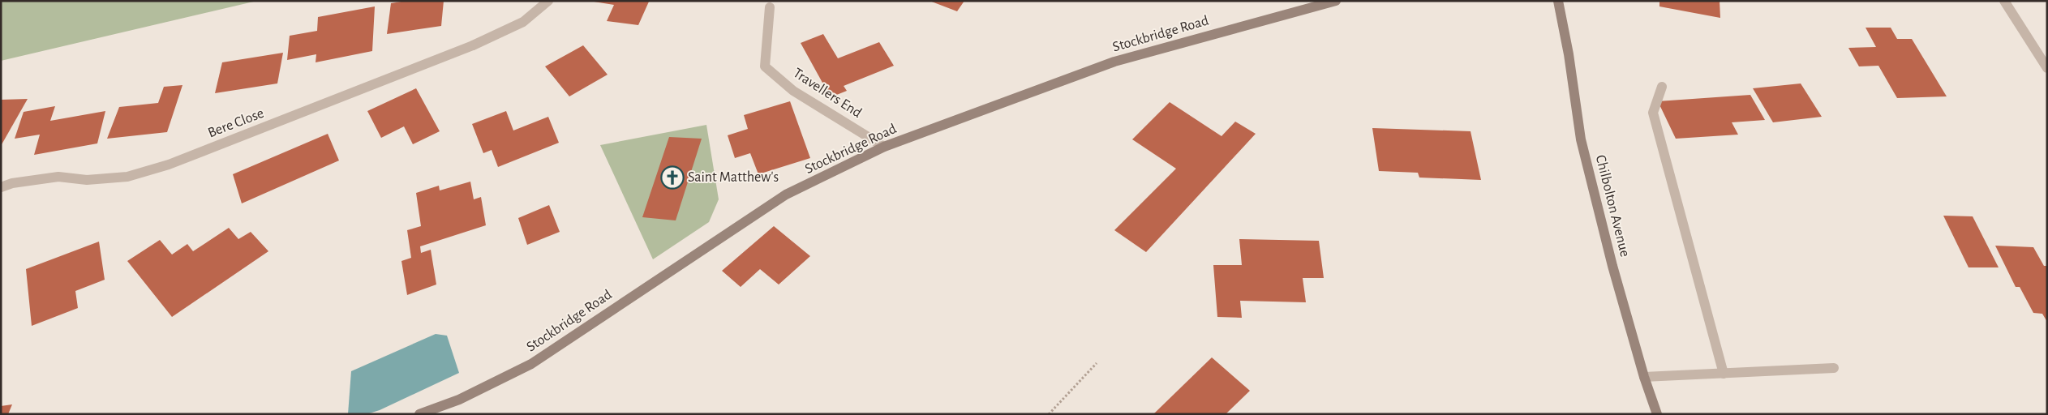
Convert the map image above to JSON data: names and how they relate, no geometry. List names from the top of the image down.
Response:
{
  "streets": {
    "main road": ["Stockbridge Road", "Chilbolton Avenue"],
    "street": ["Travellers End", "Bere Close"]
  },
  "crossings": [
    ["Stockbridge Road", "Travellers End"]
  ],
  "places": {
    "church": ["Saint Matthew's"]
  }
}
